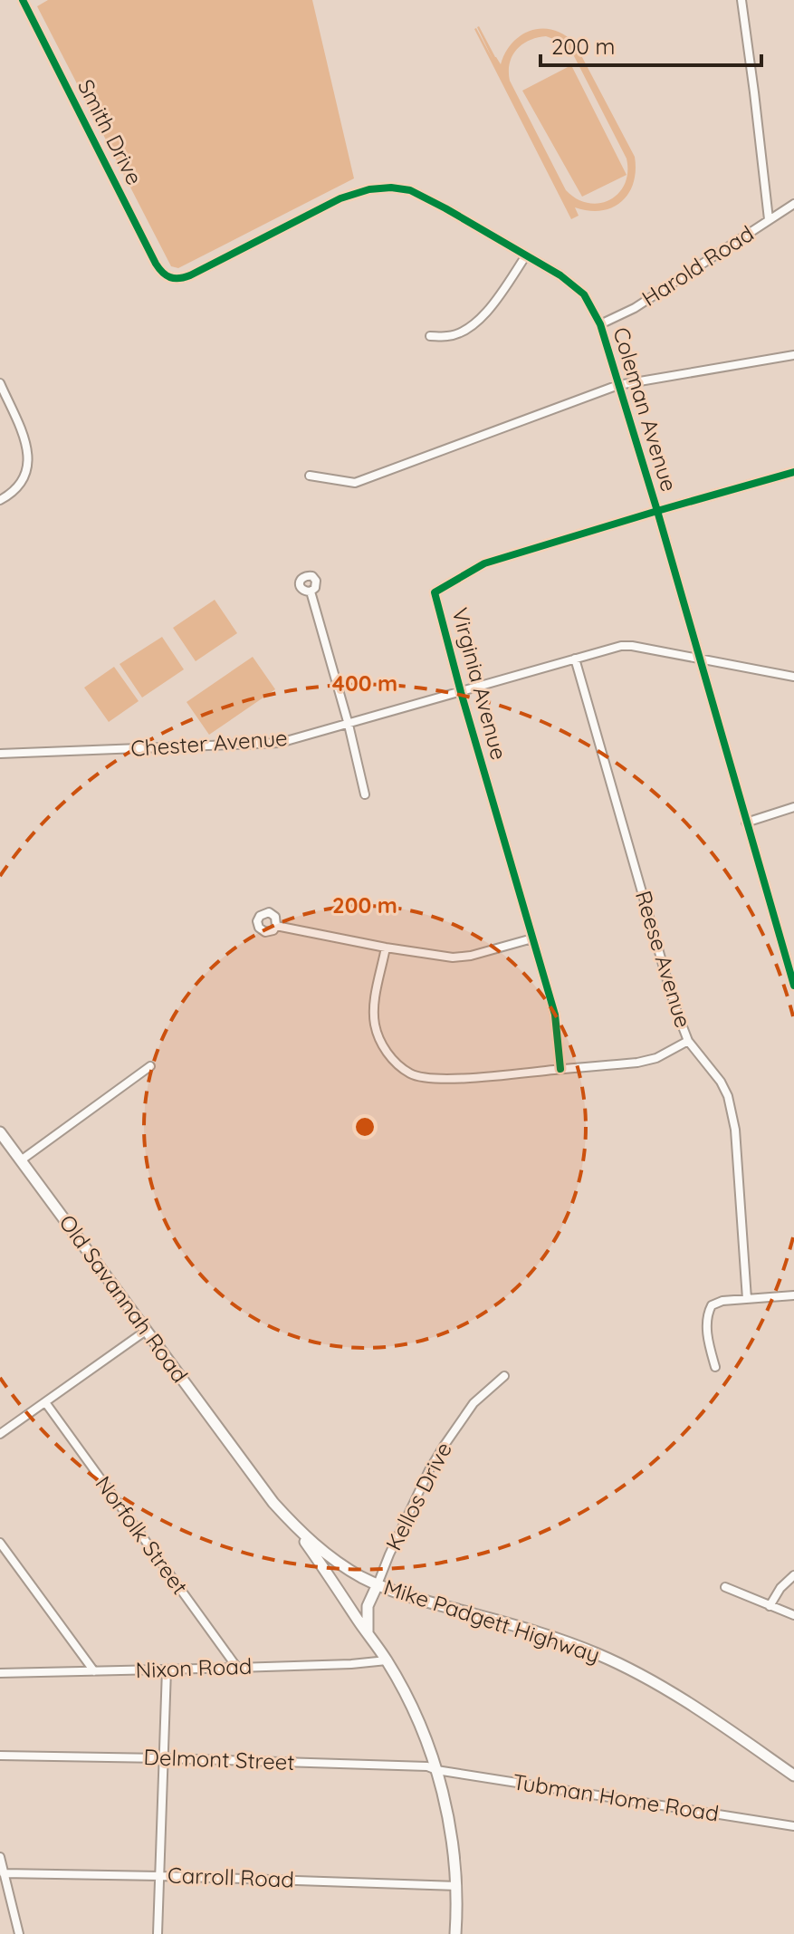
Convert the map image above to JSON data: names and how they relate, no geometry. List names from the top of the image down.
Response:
{
  "streets": {
    "main road": ["Old Savannah Road", "Kellos Drive", "Mike Padgett Highway"],
    "street": [
      "Smith Drive",
      "Harold Road",
      "Coleman Avenue",
      "Virginia Avenue",
      "Chester Avenue",
      "Reese Avenue",
      "Norfolk Street",
      "Nixon Road",
      "Delmont Street",
      "Tubman Home Road",
      "Carroll Road"
    ]
  },
  "crossings": [
    ["Smith Drive", "Coleman Avenue"],
    ["Harold Road", "Coleman Avenue"],
    ["Coleman Avenue", "Virginia Avenue"],
    ["Coleman Avenue", "Chester Avenue"],
    ["Virginia Avenue", "Chester Avenue"],
    ["Chester Avenue", "Reese Avenue"],
    ["Old Savannah Road", "Mike Padgett Highway"],
    ["Kellos Drive", "Mike Padgett Highway"],
    ["Norfolk Street", "Nixon Road"],
    ["Delmont Street", "Tubman Home Road"]
  ],
  "scale_bar": "200 m",
  "rings": ["400 m", "200 m"]
}
